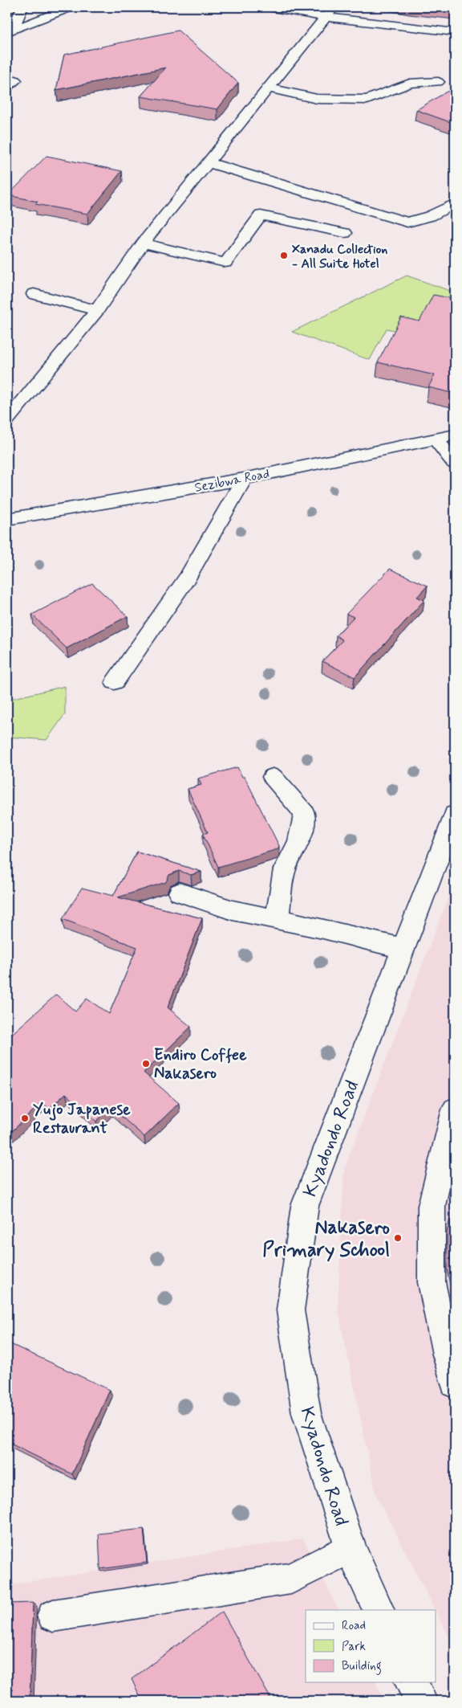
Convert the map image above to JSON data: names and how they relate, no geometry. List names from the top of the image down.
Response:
{
  "streets": {
    "street": ["Sezibwa Road", "Kyadondo Road"]
  },
  "places": [
    "Xanadu Collection - All Suite Hotel",
    "Endiro Coffee Nakasero",
    "Yujo Japanese Restaurant",
    "Nakasero Primary School"
  ],
  "legend": ["Road", "Park", "Building"]
}
